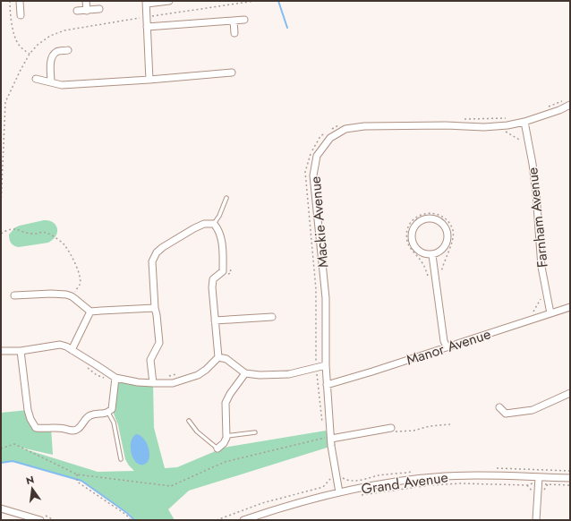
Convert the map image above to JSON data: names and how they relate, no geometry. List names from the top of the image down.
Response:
{
  "streets": {
    "street": [
      "Farnham Avenue",
      "Mackie Avenue",
      "Manor Avenue",
      "Grand Avenue"
    ]
  },
  "crossings": [
    ["Farnham Avenue", "Mackie Avenue"],
    ["Farnham Avenue", "Manor Avenue"],
    ["Mackie Avenue", "Manor Avenue"],
    ["Mackie Avenue", "Grand Avenue"]
  ],
  "north": "top"
}
